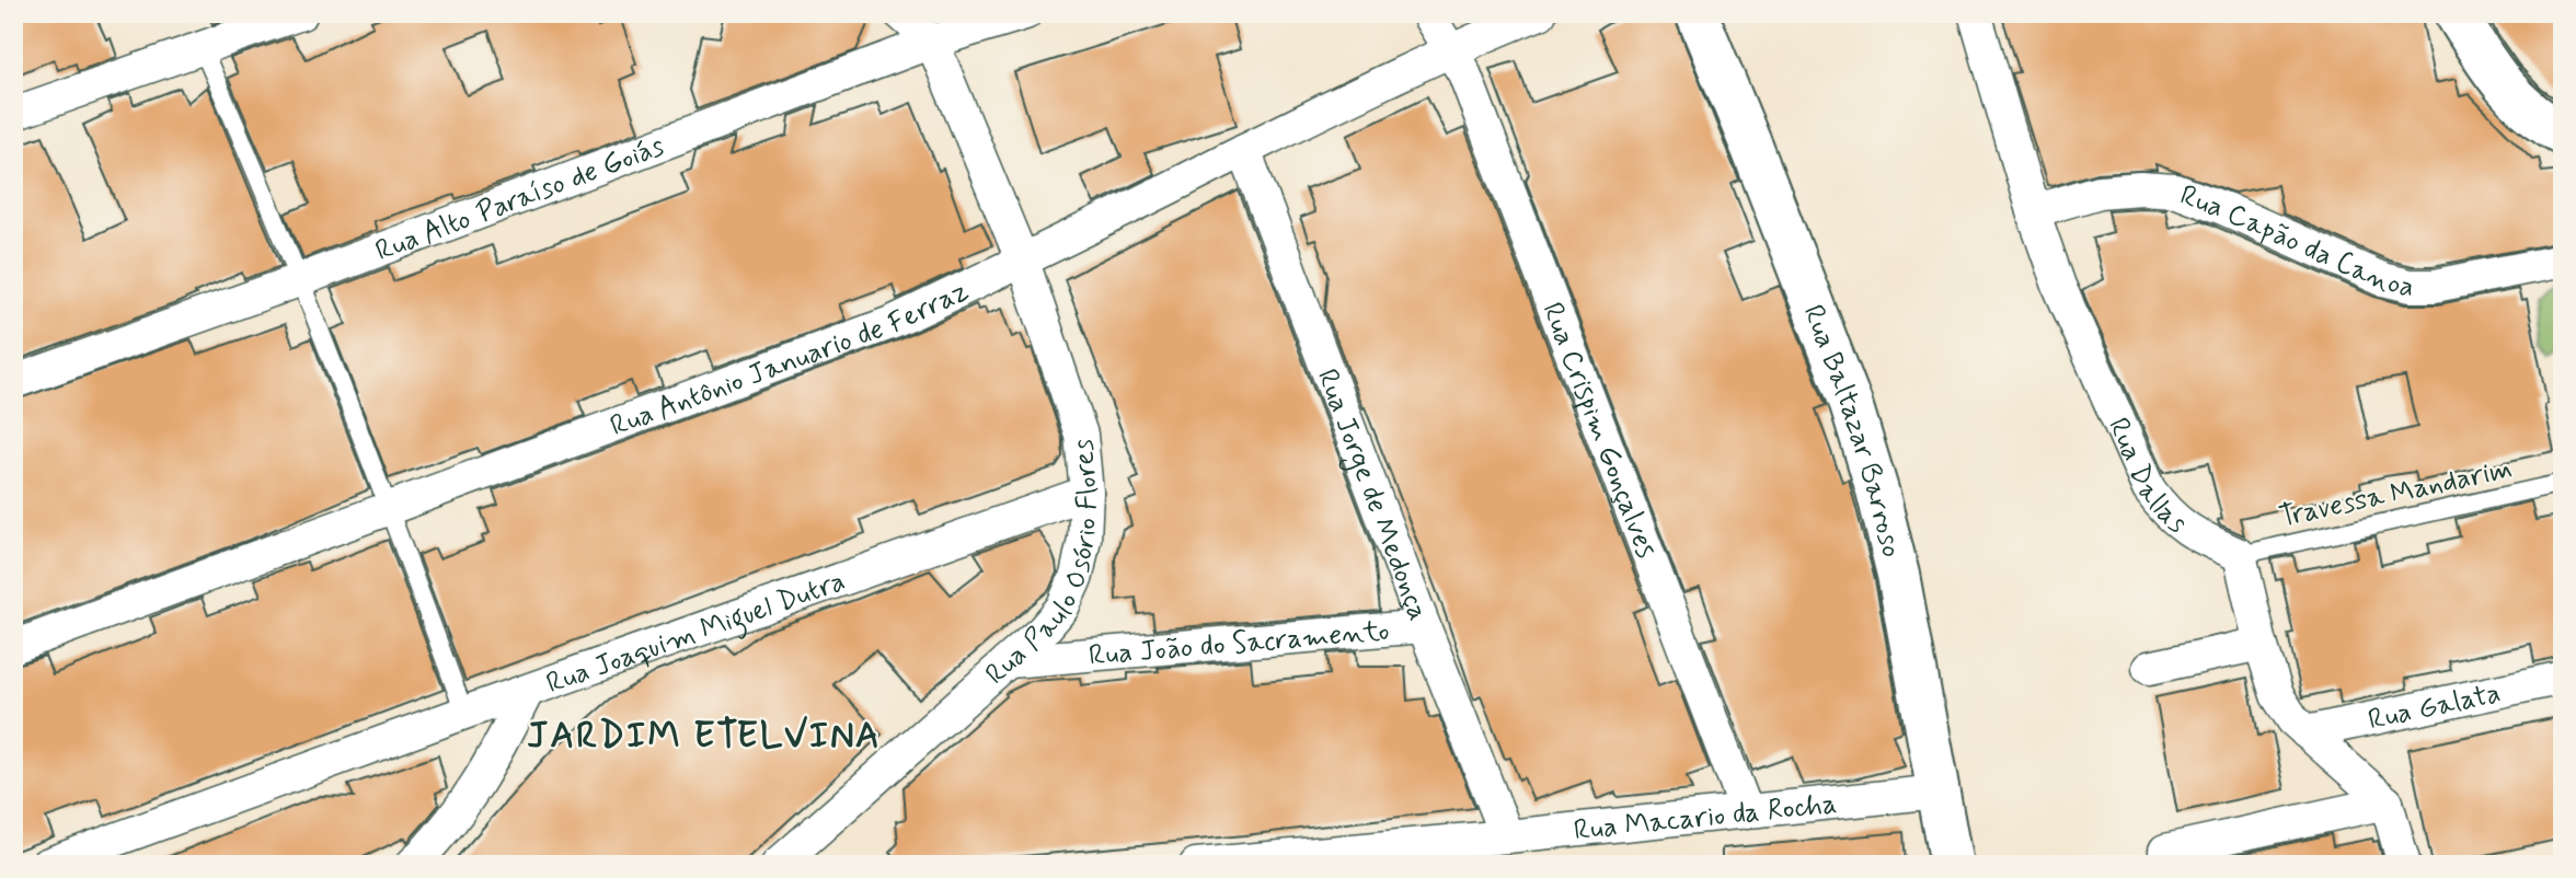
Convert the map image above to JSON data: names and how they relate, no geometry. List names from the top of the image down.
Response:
{
  "streets": {
    "street": [
      "Rua Alto Paraíso de Goiás",
      "Rua Capão da Canoa",
      "Rua Antônio Januario de Ferraz",
      "Rua Crispim Gonçalves",
      "Rua Baltazar Barroso",
      "Rua Dallas",
      "Rua Jorge de Medonça",
      "Rua Paulo Osório Flores",
      "Rua Joaquim Miguel Dutra",
      "Rua João do Sacramento",
      "Rua Galata",
      "Rua Macario da Rocha"
    ],
    "lane": ["Travessa Mandarim"]
  },
  "crossings": [
    ["Rua Alto Paraíso de Goiás", "Rua Paulo Osório Flores"],
    ["Rua Capão da Canoa", "Rua Dallas"],
    ["Rua Antônio Januario de Ferraz", "Rua Crispim Gonçalves"],
    ["Rua Antônio Januario de Ferraz", "Rua Jorge de Medonça"],
    ["Rua Antônio Januario de Ferraz", "Rua Paulo Osório Flores"],
    ["Rua Crispim Gonçalves", "Rua Macario da Rocha"],
    ["Rua Baltazar Barroso", "Rua Macario da Rocha"],
    ["Rua Dallas", "Travessa Mandarim"],
    ["Rua Jorge de Medonça", "Rua João do Sacramento"],
    ["Rua Jorge de Medonça", "Rua Macario da Rocha"],
    ["Rua Paulo Osório Flores", "Rua Joaquim Miguel Dutra"],
    ["Rua Paulo Osório Flores", "Rua João do Sacramento"]
  ],
  "districts": ["JARDIM ETELVINA"]
}
